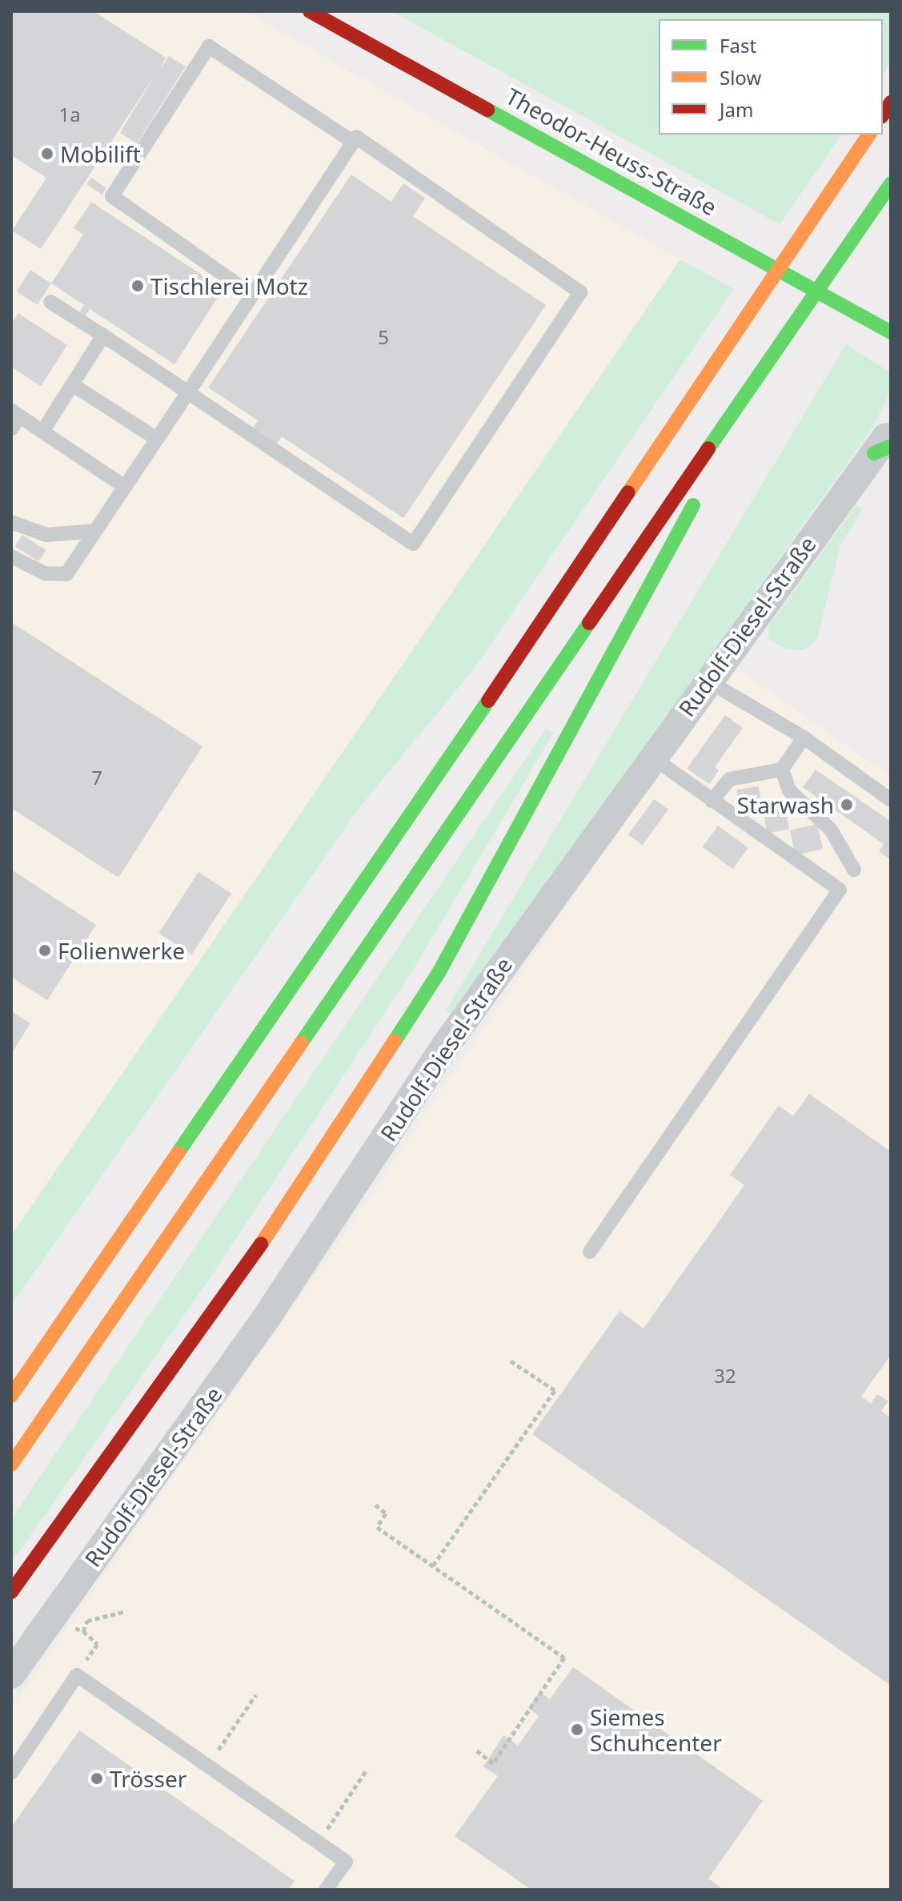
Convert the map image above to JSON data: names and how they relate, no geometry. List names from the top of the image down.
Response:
{
  "streets": {
    "main road": ["Theodor-Heuss-Straße"],
    "street": ["Rudolf-Diesel-Straße"]
  },
  "places": [
    "Mobilift",
    "Tischlerei Motz",
    "Starwash",
    "Folienwerke",
    "Siemes Schuhcenter",
    "Trösser"
  ],
  "house_numbers": [
    "1a",
    "5",
    "7",
    "32"
  ],
  "legend": ["Fast", "Slow", "Jam"]
}
